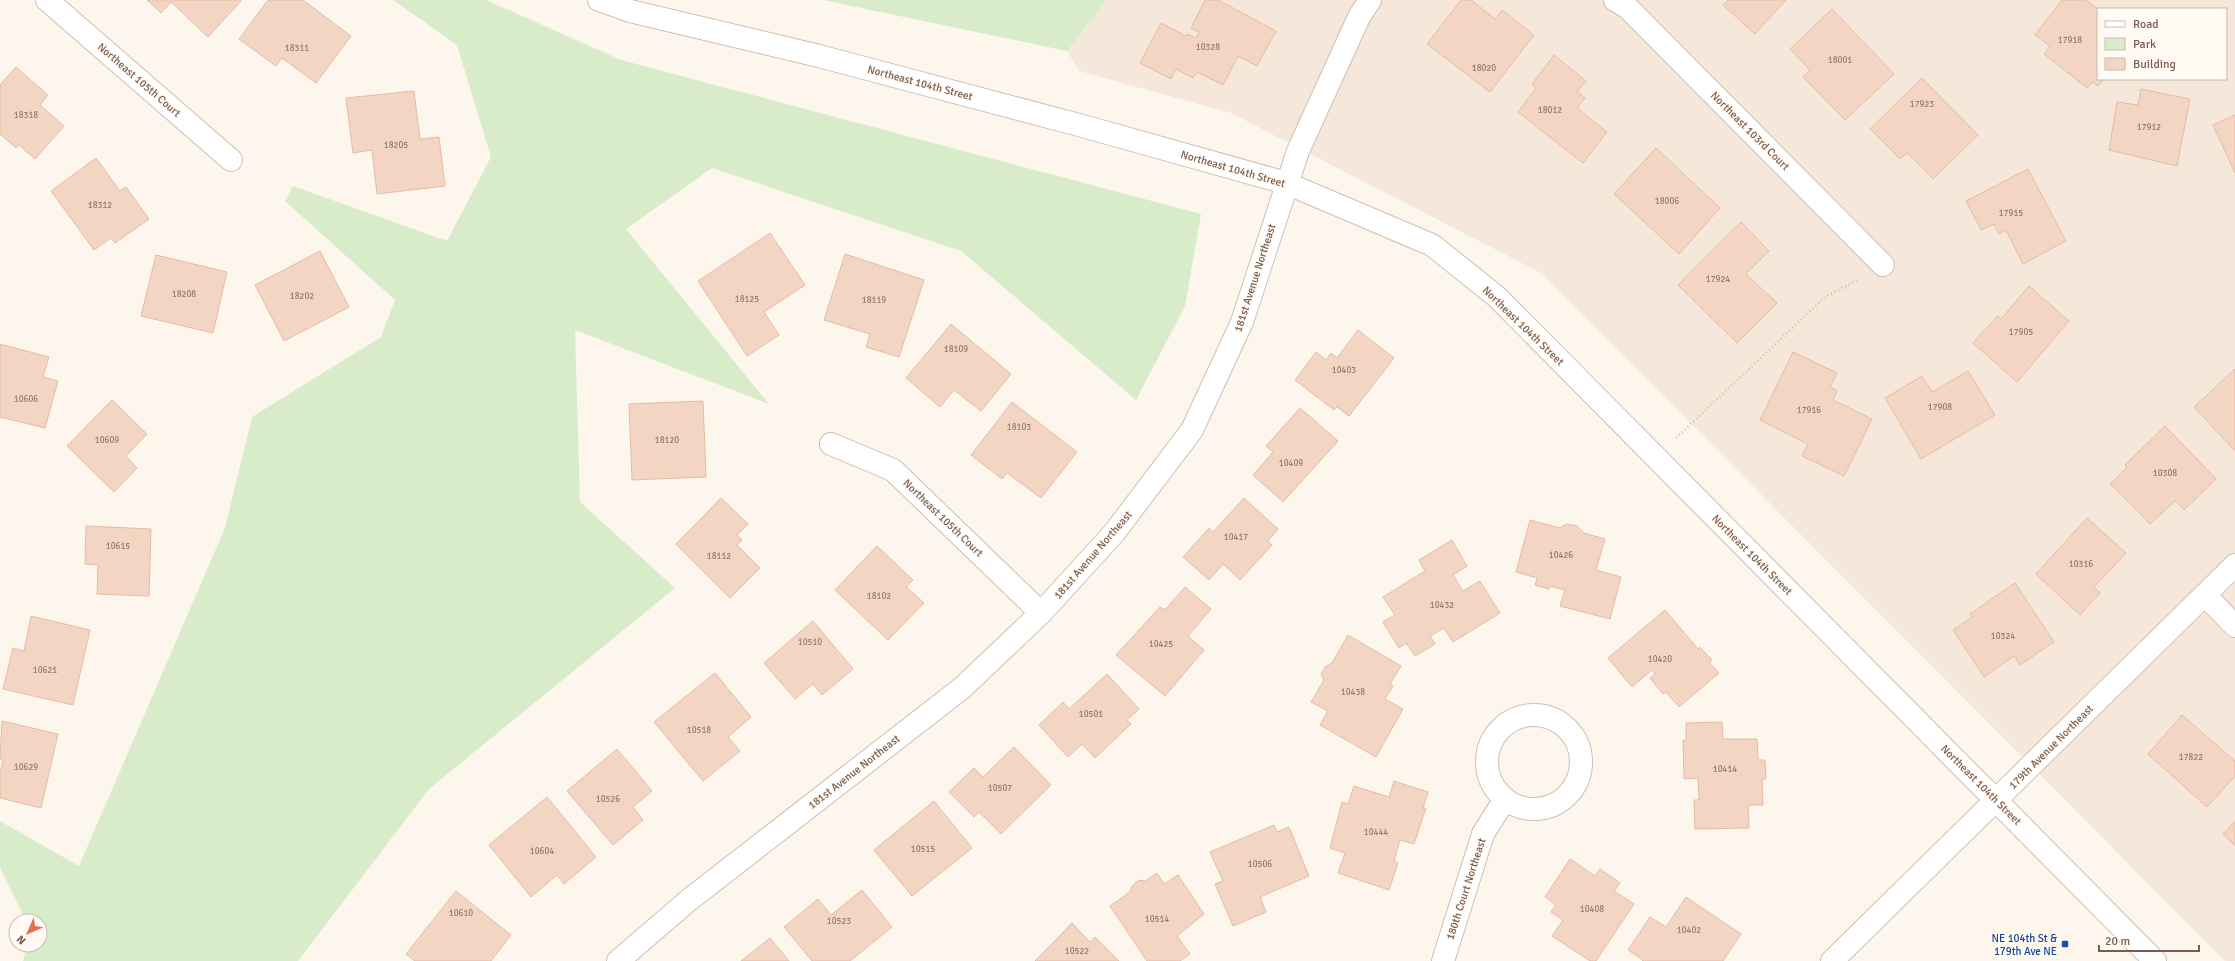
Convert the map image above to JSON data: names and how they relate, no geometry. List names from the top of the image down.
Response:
{
  "streets": {
    "street": [
      "Northeast 105th Court",
      "Northeast 104th Street",
      "Northeast 103rd Court",
      "181st Avenue Northeast",
      "179th Avenue Northeast",
      "180th Court Northeast"
    ]
  },
  "crossings": [
    ["Northeast 105th Court", "181st Avenue Northeast"],
    ["Northeast 104th Street", "181st Avenue Northeast"],
    ["Northeast 104th Street", "179th Avenue Northeast"]
  ],
  "places": {
    "transit": ["NE 104th St & 179th Ave NE"]
  },
  "house_numbers": [
    "17918",
    "10328",
    "18311",
    "18001",
    "18020",
    "17923",
    "18012",
    "18318",
    "17912",
    "18205",
    "18006",
    "18312",
    "17915",
    "17924",
    "18208",
    "18202",
    "18125",
    "18119",
    "17905",
    "18109",
    "10403",
    "10606",
    "17908",
    "17916",
    "18103",
    "10609",
    "18120",
    "10409",
    "10308",
    "10417",
    "10615",
    "10426",
    "18112",
    "10316",
    "18102",
    "10432",
    "10324",
    "10510",
    "10425",
    "10420",
    "10621",
    "10438",
    "10501",
    "10518",
    "17822",
    "10629",
    "10414",
    "10507",
    "10526",
    "10444",
    "10515",
    "10604",
    "10506",
    "10408",
    "10610",
    "10514",
    "10523",
    "10402",
    "10522"
  ],
  "legend": ["Road", "Park", "Building"],
  "scale_bar": "20 m",
  "north": "bottom left"
}
